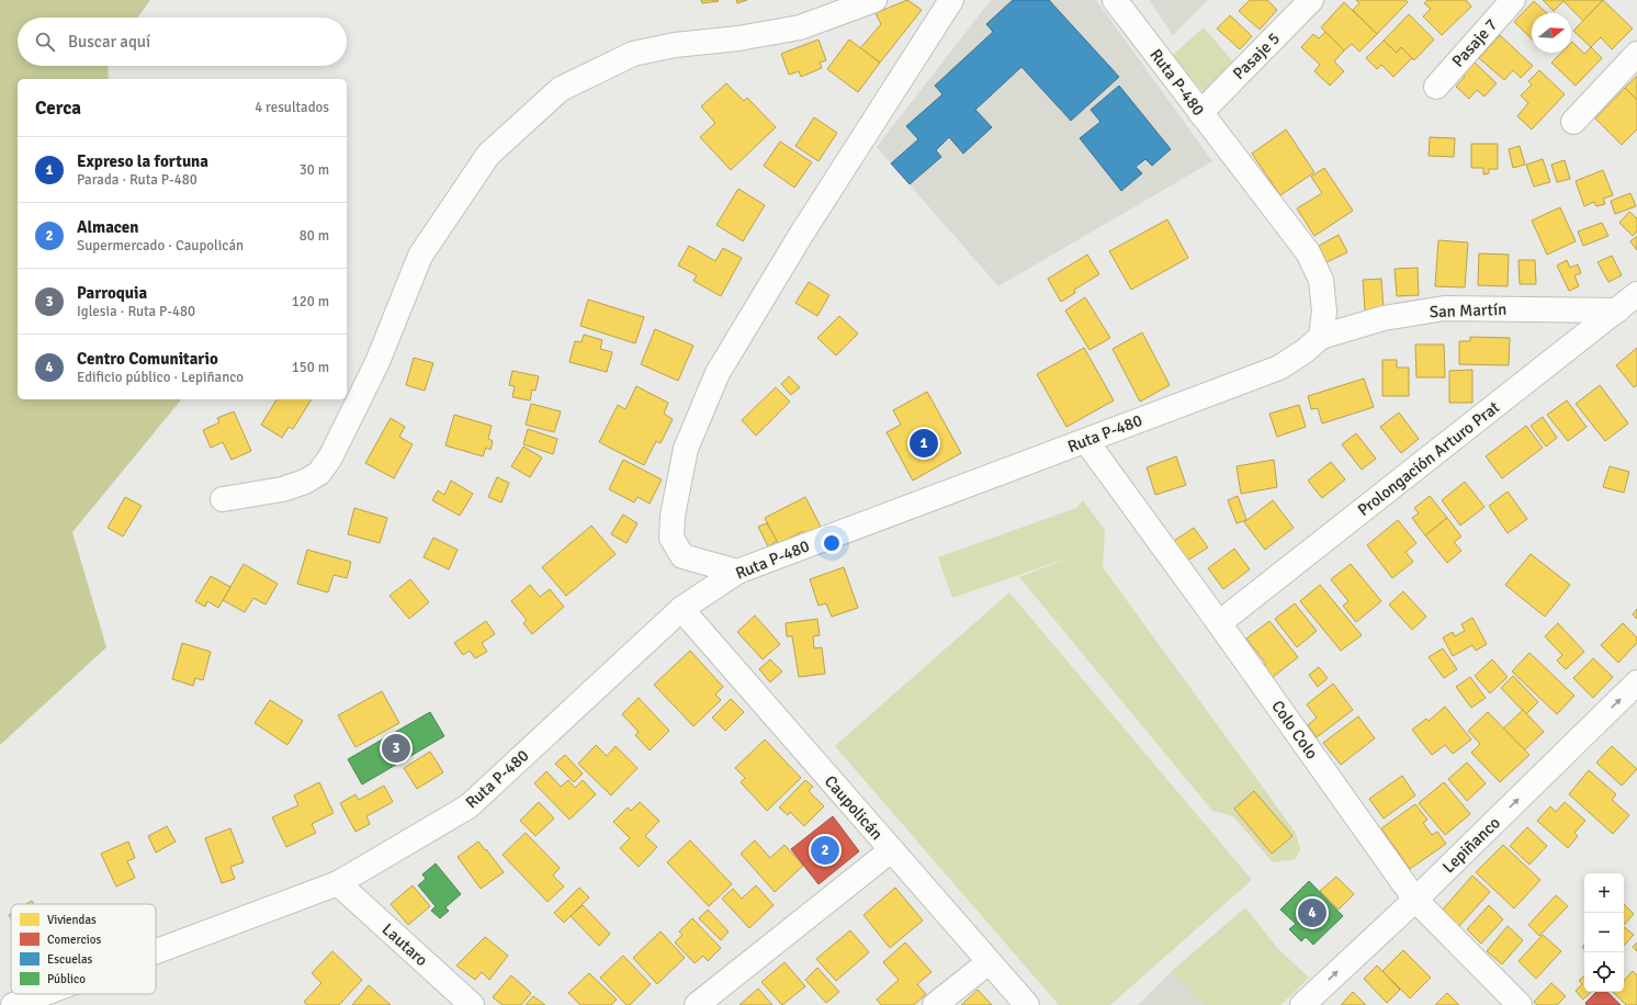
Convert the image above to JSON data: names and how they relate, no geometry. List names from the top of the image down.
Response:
{
  "streets": {
    "street": [
      "Pasaje 7",
      "Pasaje 5",
      "Ruta P-480",
      "San Martín",
      "Prolongación Arturo Prat",
      "Colo Colo",
      "Caupolicán",
      "Lepiñanco",
      "Lautaro"
    ]
  },
  "crossings": [
    ["Pasaje 5", "Ruta P-480"],
    ["Ruta P-480", "San Martín"],
    ["Ruta P-480", "Colo Colo"],
    ["Ruta P-480", "Caupolicán"],
    ["Ruta P-480", "Lautaro"],
    ["San Martín", "Prolongación Arturo Prat"],
    ["Prolongación Arturo Prat", "Colo Colo"],
    ["Colo Colo", "Lepiñanco"]
  ],
  "one_way": ["Lepiñanco"],
  "legend": [
    "Viviendas",
    "Comercios",
    "Escuelas",
    "Público"
  ],
  "north": "right",
  "page": {
    "search": "Buscar aquí",
    "heading": ["Cerca", "4 resultados"],
    "list": [
      {
        "mark": "1",
        "name": "Expreso la fortuna",
        "note": "Parada · Ruta P-480",
        "value": "30 m"
      },
      {
        "mark": "2",
        "name": "Almacen",
        "note": "Supermercado · Caupolicán",
        "value": "80 m"
      },
      {
        "mark": "3",
        "name": "Parroquia",
        "note": "Iglesia · Ruta P-480",
        "value": "120 m"
      },
      {
        "mark": "4",
        "name": "Centro Comunitario",
        "note": "Edificio público · Lepiñanco",
        "value": "150 m"
      }
    ],
    "pins": [
      "1",
      "3",
      "2",
      "4"
    ],
    "map_buttons": ["+", "−"]
  }
}
